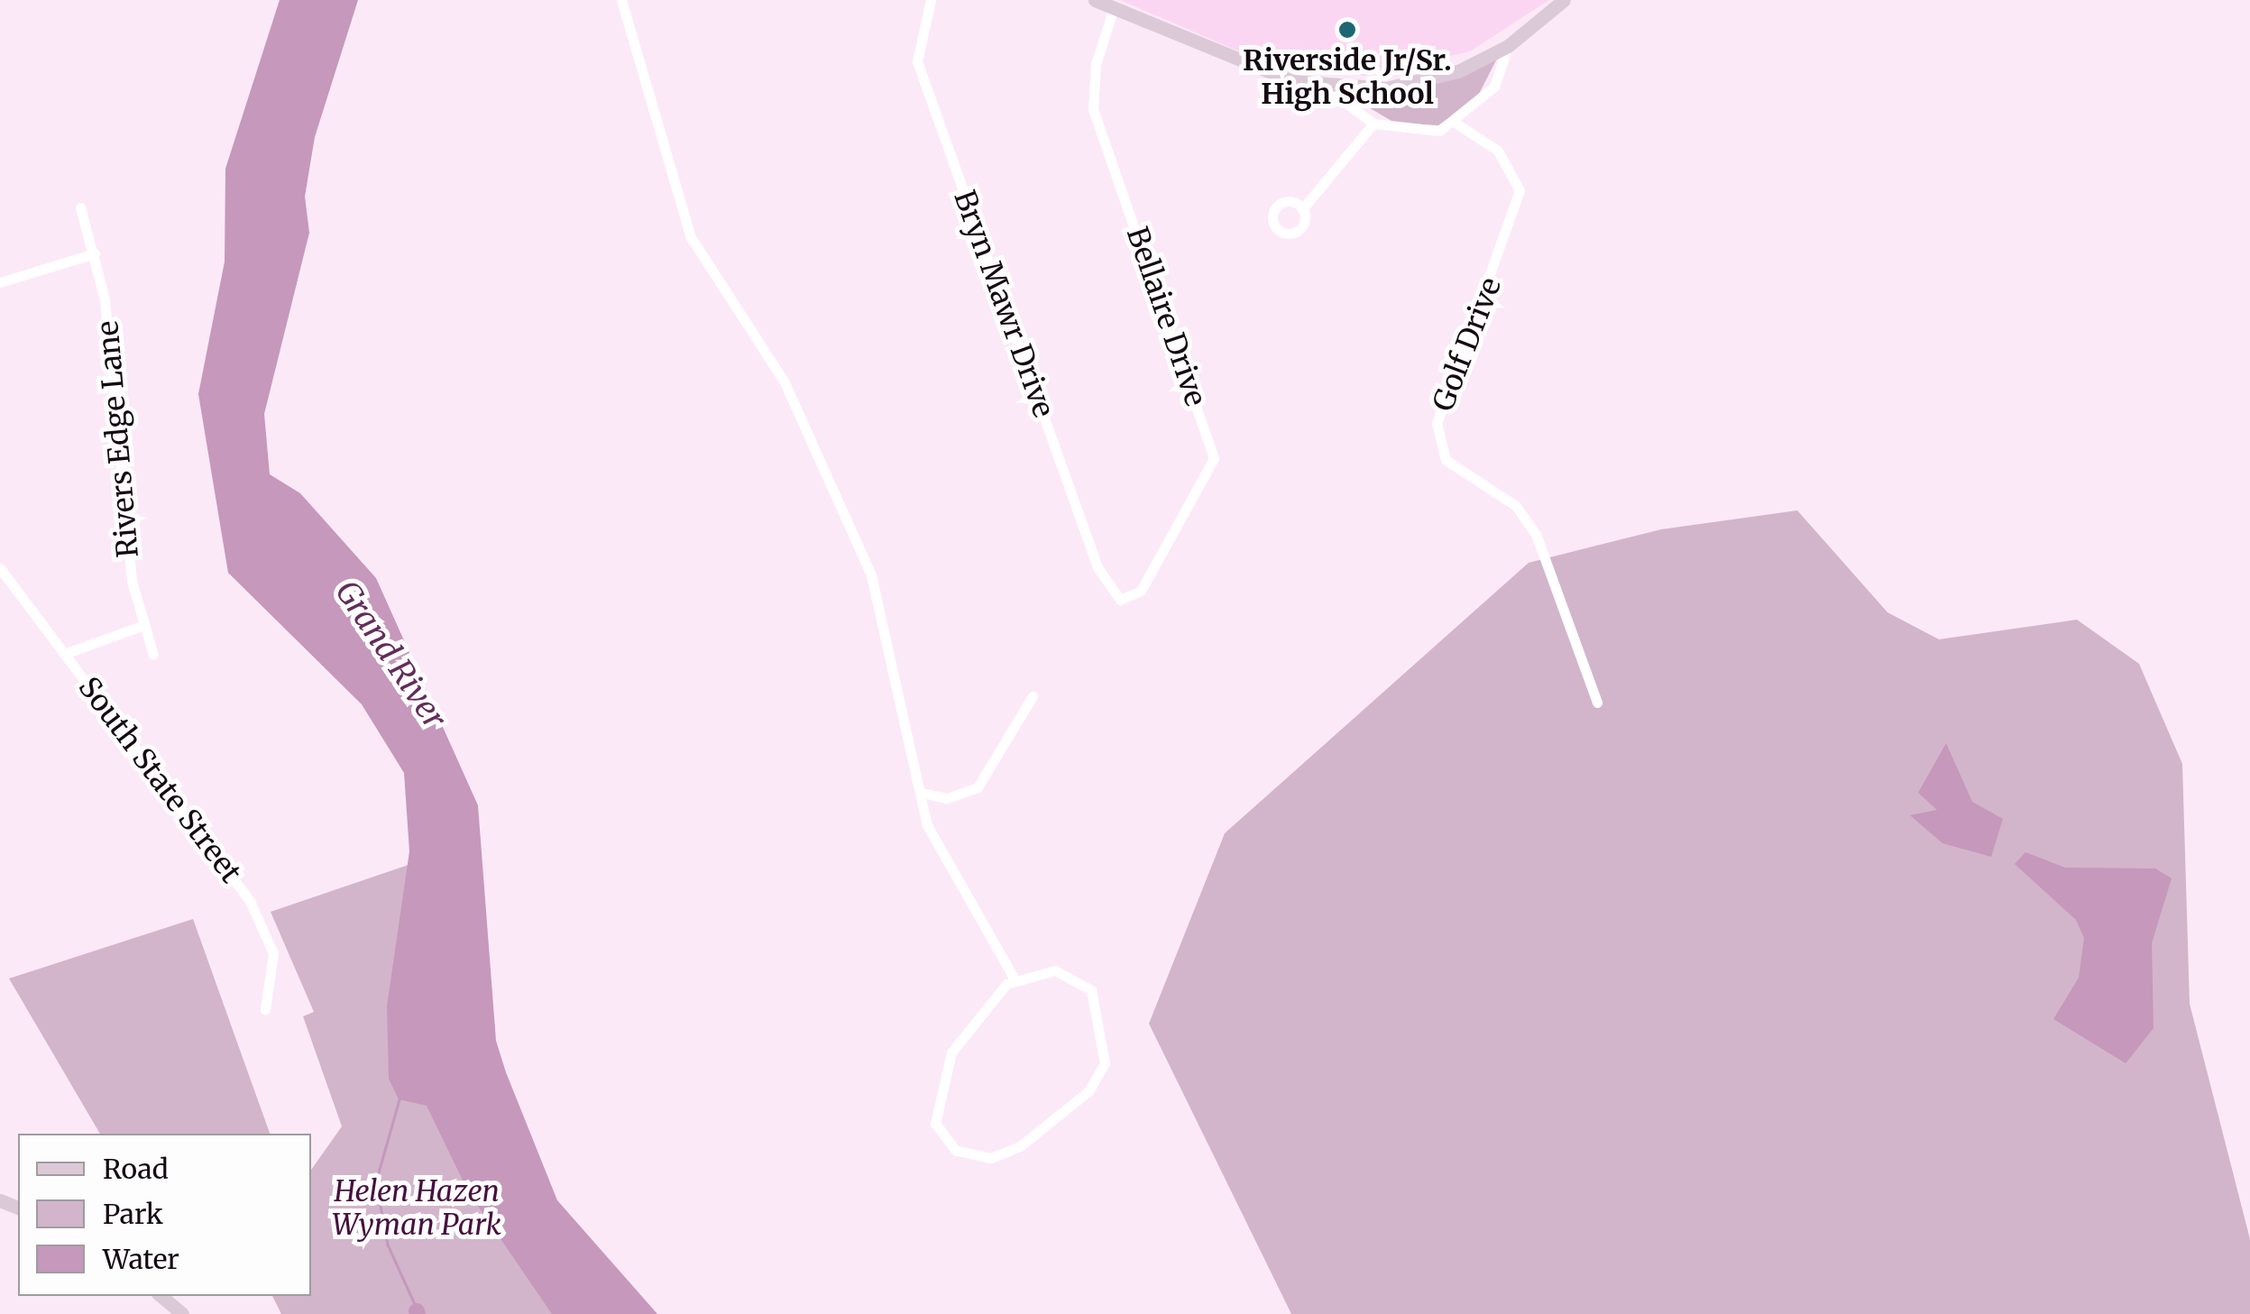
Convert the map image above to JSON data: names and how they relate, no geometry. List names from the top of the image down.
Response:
{
  "streets": {
    "street": [
      "Bryn Mawr Drive",
      "Bellaire Drive",
      "Golf Drive",
      "Rivers Edge Lane",
      "South State Street"
    ]
  },
  "crossings": [
    ["Bryn Mawr Drive", "Bellaire Drive"]
  ],
  "water": ["Grand River"],
  "parks": ["Helen Hazen Wyman Park"],
  "places": ["Riverside Jr/Sr. High School"],
  "legend": ["Road", "Park", "Water"]
}
